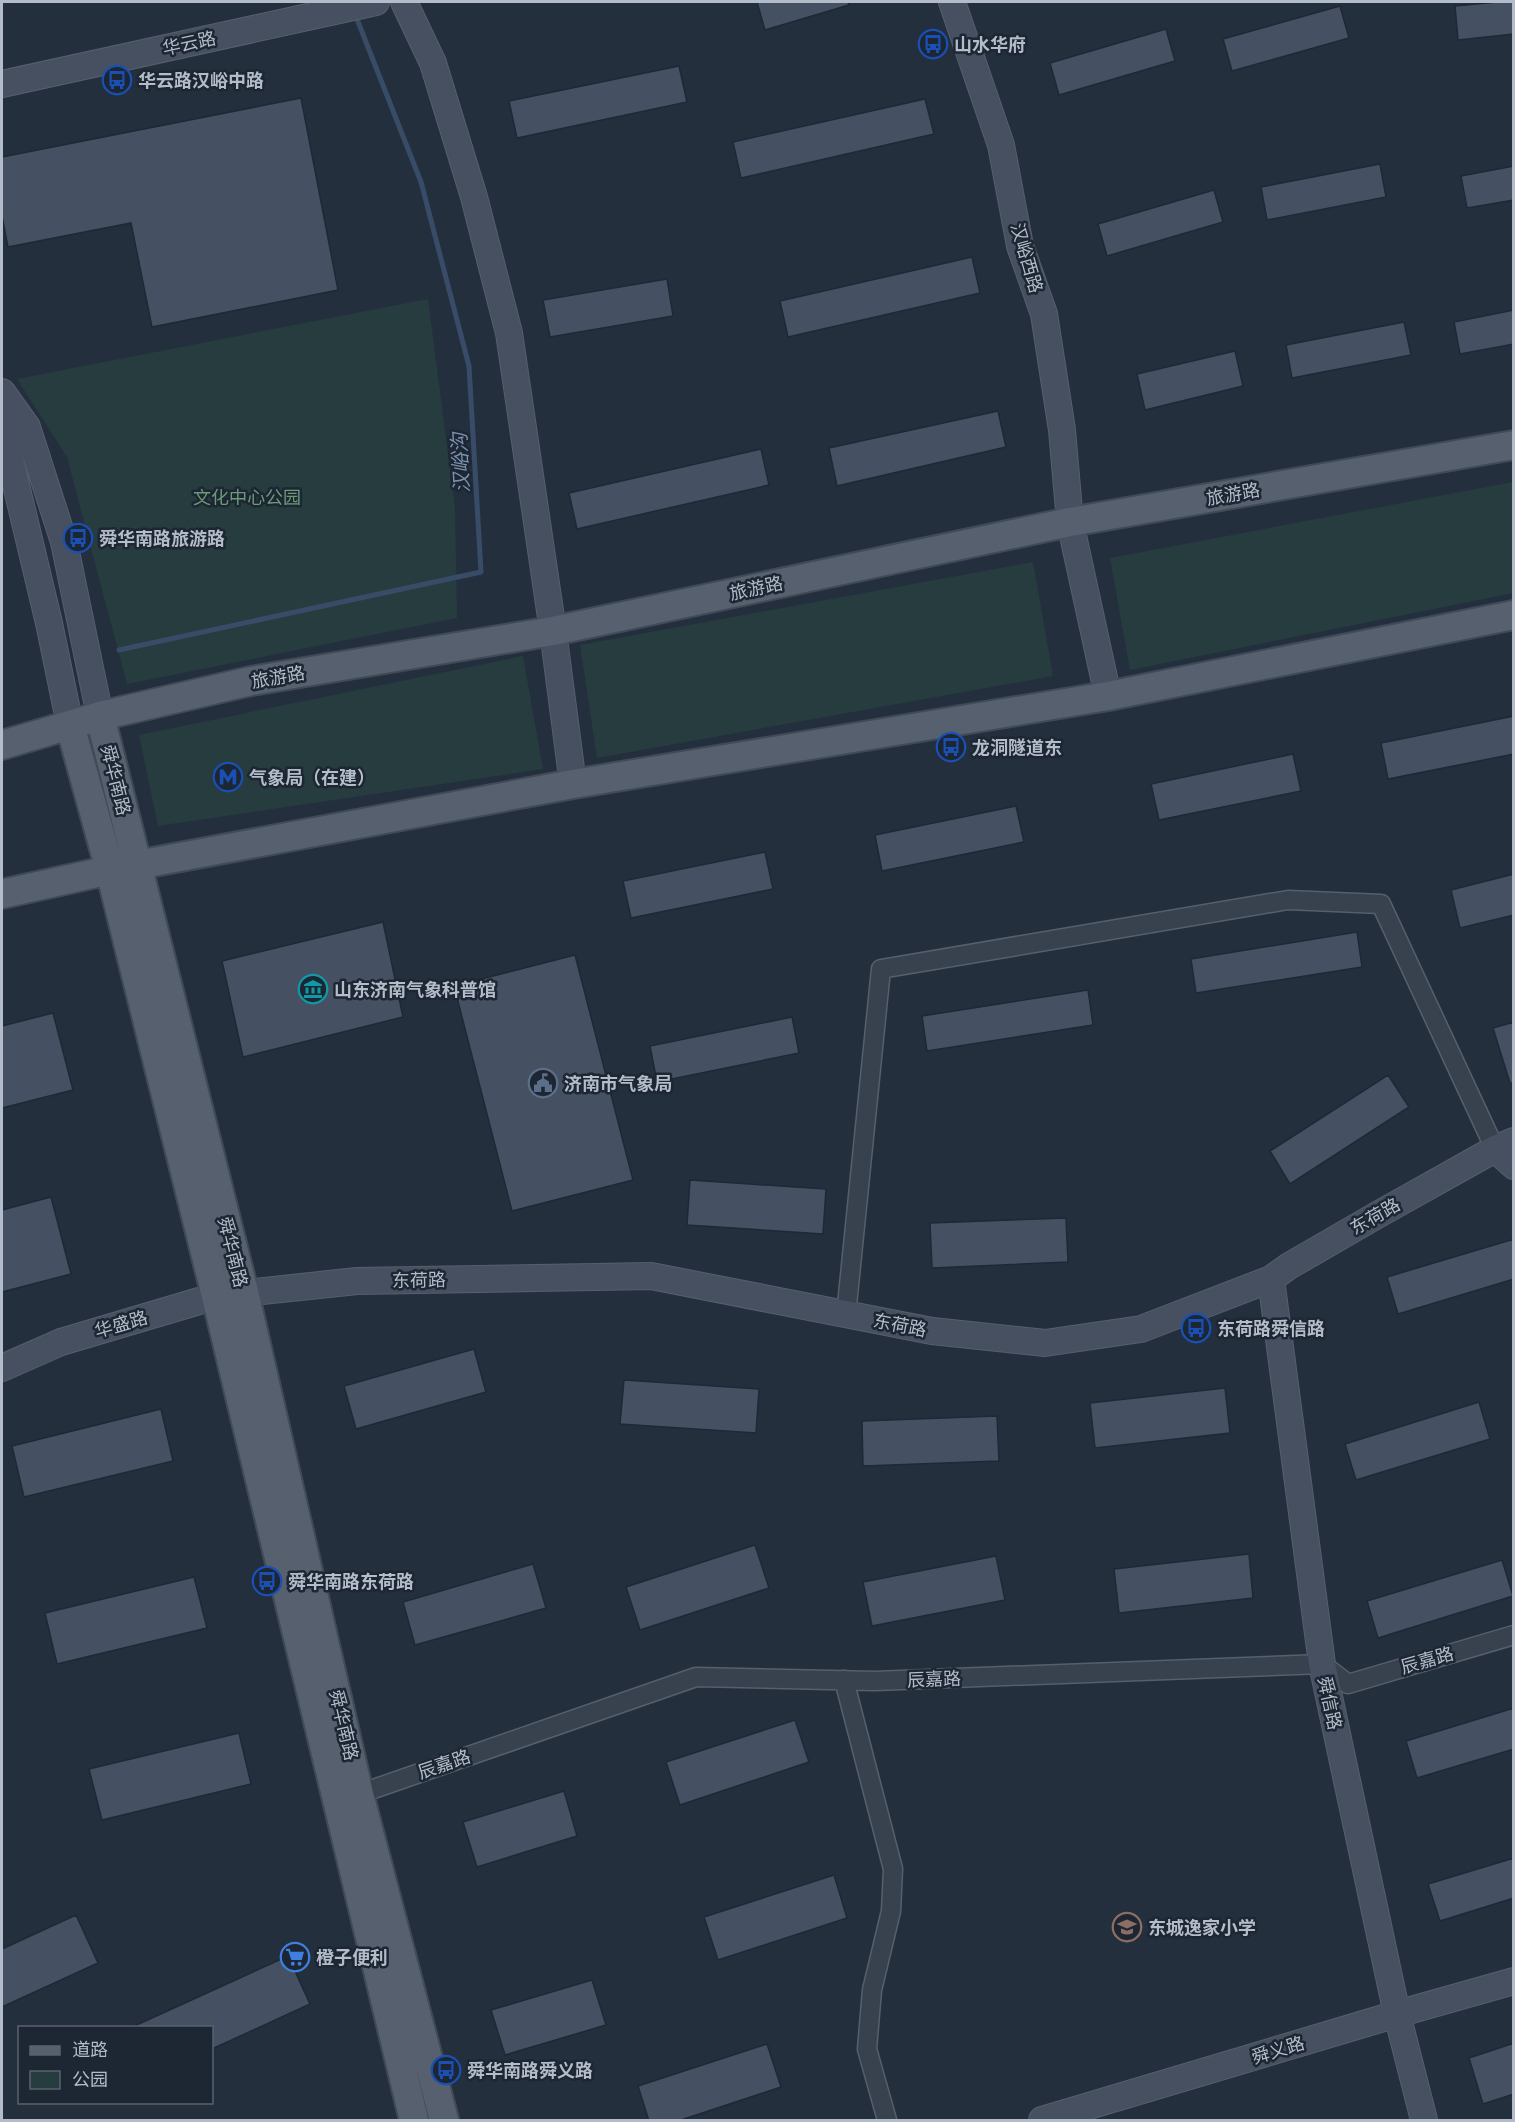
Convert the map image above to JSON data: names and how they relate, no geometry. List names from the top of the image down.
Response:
{
  "streets": {
    "main road": ["旅游路", "舜华南路"],
    "street": [
      "华云路",
      "汉峪西路",
      "东荷路",
      "华盛路",
      "辰嘉路",
      "舜信路",
      "舜义路"
    ]
  },
  "crossings": [
    ["汉峪西路", "旅游路"],
    ["旅游路", "舜华南路"],
    ["舜华南路", "东荷路"],
    ["舜华南路", "华盛路"],
    ["舜华南路", "辰嘉路"],
    ["东荷路", "华盛路"],
    ["东荷路", "舜信路"],
    ["辰嘉路", "舜信路"],
    ["舜信路", "舜义路"]
  ],
  "water": ["汉峪沟"],
  "parks": ["文化中心公园"],
  "places": {
    "bus stop": [
      "山水华府",
      "华云路汉峪中路",
      "舜华南路旅游路",
      "龙洞隧道东",
      "东荷路舜信路",
      "舜华南路东荷路",
      "舜华南路舜义路"
    ],
    "metro station": ["气象局（在建）"],
    "museum": ["山东济南气象科普馆"],
    "public building": ["济南市气象局"],
    "school or university": ["东城逸家小学"],
    "supermarket": ["橙子便利"]
  },
  "legend": ["道路", "公园"]
}
